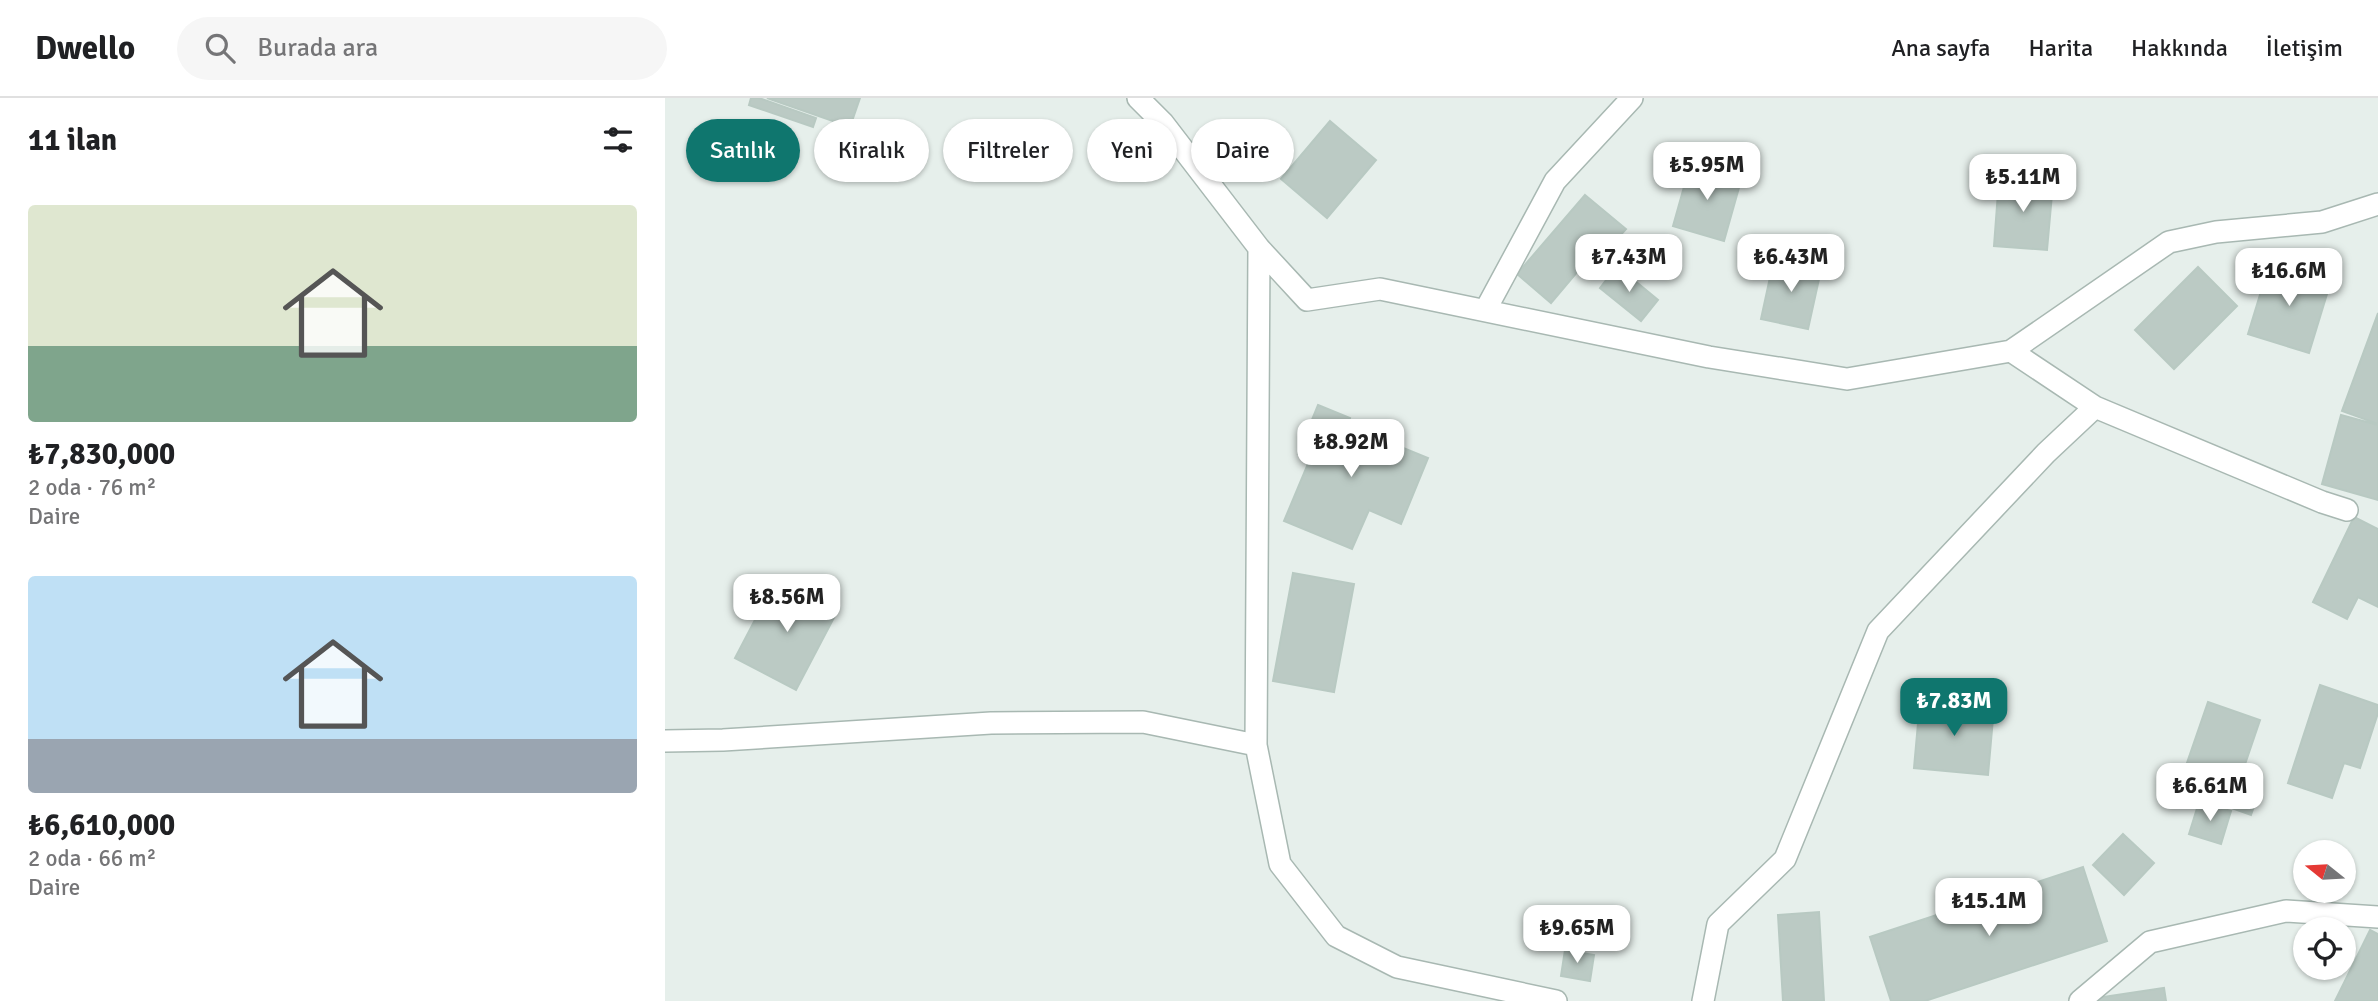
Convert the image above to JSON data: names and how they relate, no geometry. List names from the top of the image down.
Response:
{
  "north": "left",
  "page": {
    "header": "Dwello",
    "search": "Burada ara",
    "nav": [
      "Ana sayfa",
      "Harita",
      "Hakkında",
      "İletişim"
    ],
    "heading": "11 ilan",
    "chip": [
      "Satılık",
      "Kiralık",
      "Filtreler",
      "Yeni",
      "Daire"
    ],
    "price": [
      "₺5.95M",
      "₺5.11M",
      "₺7.43M",
      "₺6.43M",
      "₺16.6M",
      "₺8.92M",
      "₺8.56M",
      "₺7.83M",
      "₺6.61M",
      "₺15.1M",
      "₺9.65M"
    ],
    "list": [
      {
        "name": "₺7,830,000",
        "note": "2 oda · 76 m² · Daire"
      },
      {
        "name": "₺6,610,000",
        "note": "2 oda · 66 m² · Daire"
      }
    ]
  }
}
